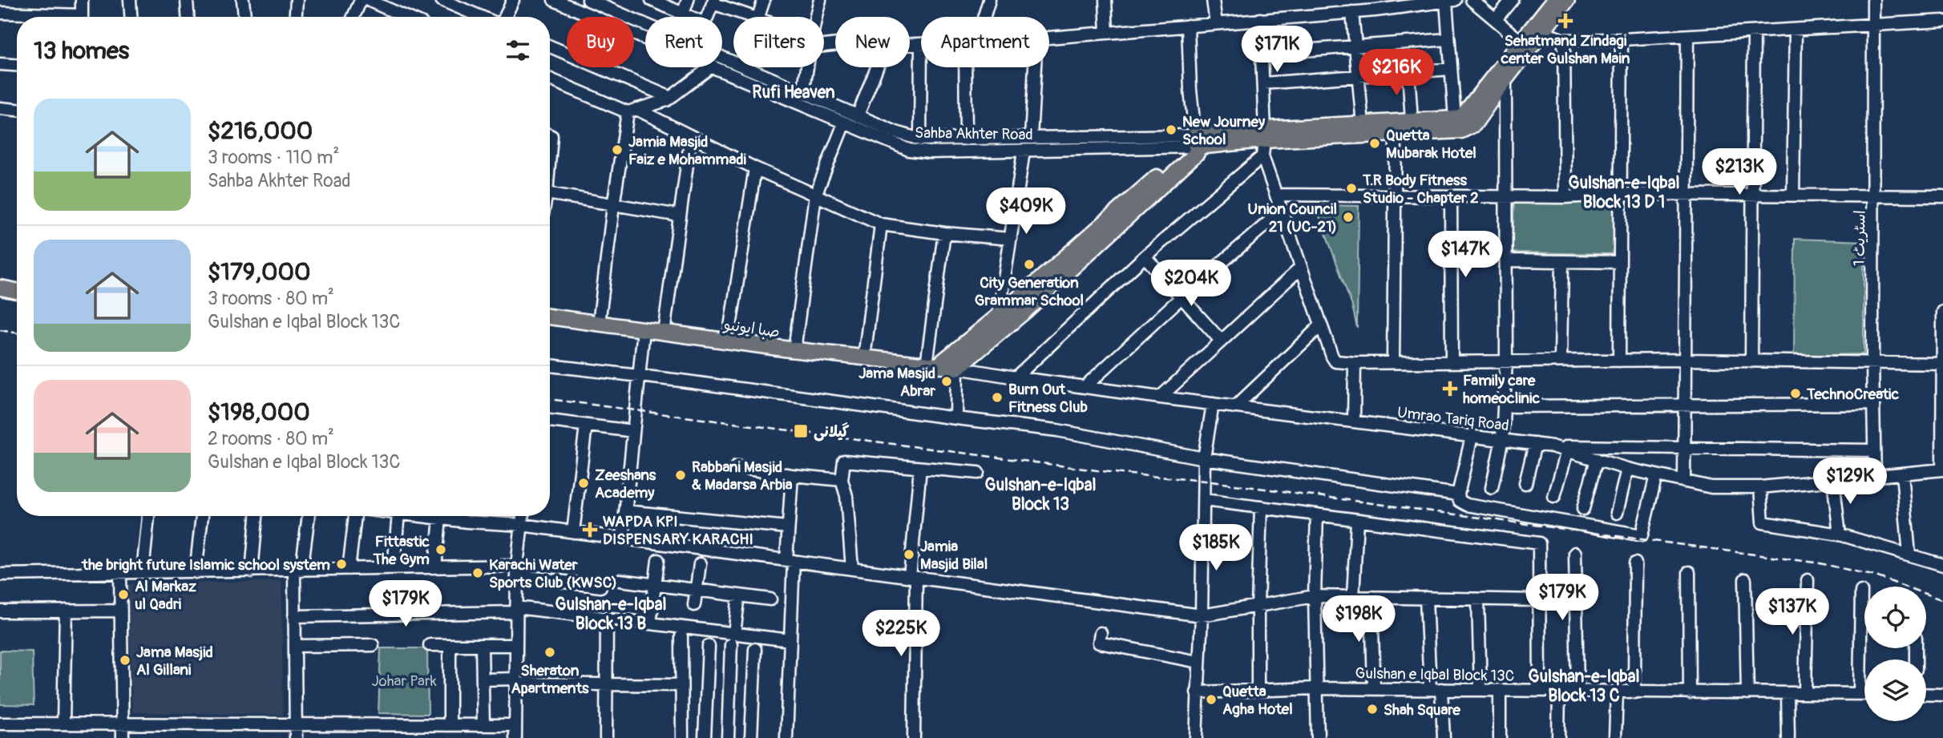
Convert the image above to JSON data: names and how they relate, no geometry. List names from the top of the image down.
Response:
{
  "streets": {
    "main road": ["Sahba Akhter Road", "صبا ایونیو"],
    "street": ["اسٹریٹ 1", "Umrao Tariq Road", "Gulshan e Iqbal Block 13C"]
  },
  "crossings": [
    ["اسٹریٹ 1", "Umrao Tariq Road"],
    ["صبا ایونیو", "Umrao Tariq Road"]
  ],
  "districts": [
    "Rufi Heaven",
    "Gulshan-e-Iqbal Block 13 D 1",
    "Gulshan-e-Iqbal Block 13",
    "Gulshan-e-Iqbal Block 13 B",
    "Gulshan-e-Iqbal Block 13 C"
  ],
  "parks": ["Johar Park"],
  "places": {
    "health": ["Sehatmand Zindagi center Gulshan Main", "Family care homeoclinic", "WAPDA KPI DISPENSARY KARACHI"],
    "other": [
      "New Journey School",
      "Quetta Mubarak Hotel",
      "Jamia Masjid Faiz e Mohammadi",
      "T.R Body Fitness Studio - Chapter 2",
      "Union Council 21 (UC-21)",
      "City Generation Grammar School",
      "Jama Masjid Abrar",
      "TechnoCreatic",
      "Burn Out Fitness Club",
      "Rabbani Masjid & Madarsa Arbia",
      "Zeeshans Academy",
      "Fittastic The Gym",
      "Jamia Masjid Bilal",
      "the bright future Islamic school system",
      "Karachi Water Sports Club (KWSC)",
      "Al Markaz ul Qadri",
      "Sheraton Apartments",
      "Jama Masjid Al Gillani",
      "Quetta Agha Hotel",
      "Shah Square"
    ],
    "transit": ["گیلانی"]
  },
  "page": {
    "chip": [
      "Buy",
      "Rent",
      "Filters",
      "New",
      "Apartment"
    ],
    "heading": "13 homes",
    "price": [
      "$171K",
      "$216K",
      "$213K",
      "$409K",
      "$147K",
      "$204K",
      "$129K",
      "$185K",
      "$179K",
      "$179K",
      "$137K",
      "$198K",
      "$225K"
    ],
    "list": [
      {
        "name": "$216,000",
        "note": "3 rooms · 110 m² · Sahba Akhter Road"
      },
      {
        "name": "$179,000",
        "note": "3 rooms · 80 m² · Gulshan e Iqbal Block 13C"
      },
      {
        "name": "$198,000",
        "note": "2 rooms · 80 m² · Gulshan e Iqbal Block 13C"
      }
    ]
  }
}
